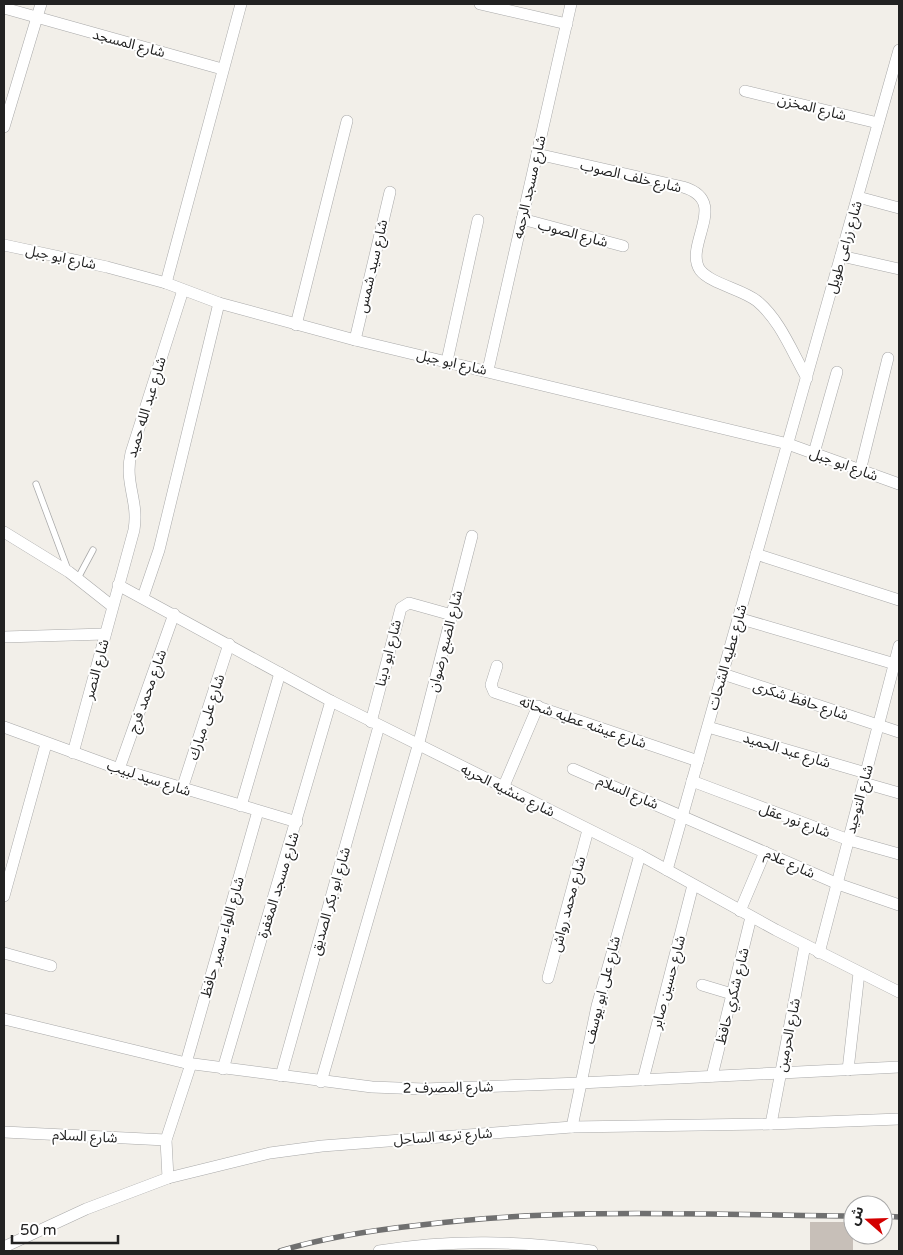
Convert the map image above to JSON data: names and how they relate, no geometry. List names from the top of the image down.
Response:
{
  "streets": {
    "street": [
      "شارع المسجد",
      "شارع المخزن",
      "شارع خلف الصوب",
      "شارع مسجد الرحمه",
      "شارع الصوب",
      "شارع زراعى طويل",
      "شارع ابو جبل",
      "شارع سيد شمس",
      "شارع عبد الله حميد",
      "شارع الضبع رضوان",
      "شارع ابو دينا",
      "شارع عطيه الشحات",
      "شارع النصر",
      "شارع محمد فرج",
      "شارع حافظ شكرى",
      "شارع على مبارك",
      "شارع عيشه عطيه شحاته",
      "شارع عبد الحميد",
      "شارع سيد لبيب",
      "شارع منشيه الحريه",
      "شارع السلام",
      "شارع التوحيد",
      "شارع نور عقل",
      "شارع علام",
      "شارع مسجد المغفرة",
      "شارع ابو بكر الصديق",
      "شارع محمد رواش",
      "شارع اللواء سمير حافظ",
      "شارع حسين صابر",
      "شارع على ابو يوسف",
      "شارع شكري حافظ",
      "شارع الحرمين",
      "شارع المصرف 2",
      "شارع ترعه الساحل"
    ]
  },
  "crossings": [
    ["شارع المخزن", "شارع زراعى طويل"],
    ["شارع خلف الصوب", "شارع مسجد الرحمه"],
    ["شارع خلف الصوب", "شارع زراعى طويل"],
    ["شارع مسجد الرحمه", "شارع الصوب"],
    ["شارع مسجد الرحمه", "شارع ابو جبل"],
    ["شارع زراعى طويل", "شارع ابو جبل"],
    ["شارع زراعى طويل", "شارع عطيه الشحات"],
    ["شارع ابو جبل", "شارع سيد شمس"],
    ["شارع ابو جبل", "شارع عبد الله حميد"],
    ["شارع ابو جبل", "شارع عطيه الشحات"],
    ["شارع عبد الله حميد", "شارع النصر"],
    ["شارع عبد الله حميد", "شارع منشيه الحريه"],
    ["شارع الضبع رضوان", "شارع ابو دينا"],
    ["شارع الضبع رضوان", "شارع منشيه الحريه"],
    ["شارع الضبع رضوان", "شارع المصرف 2"],
    ["شارع ابو دينا", "شارع منشيه الحريه"],
    ["شارع ابو دينا", "شارع ابو بكر الصديق"],
    ["شارع عطيه الشحات", "شارع حافظ شكرى"],
    ["شارع عطيه الشحات", "شارع عيشه عطيه شحاته"],
    ["شارع عطيه الشحات", "شارع عبد الحميد"],
    ["شارع عطيه الشحات", "شارع منشيه الحريه"],
    ["شارع عطيه الشحات", "شارع السلام"],
    ["شارع عطيه الشحات", "شارع نور عقل"],
    ["شارع عطيه الشحات", "شارع علام"],
    ["شارع النصر", "شارع سيد لبيب"],
    ["شارع النصر", "شارع منشيه الحريه"],
    ["شارع محمد فرج", "شارع سيد لبيب"],
    ["شارع محمد فرج", "شارع منشيه الحريه"],
    ["شارع حافظ شكرى", "شارع التوحيد"],
    ["شارع على مبارك", "شارع سيد لبيب"],
    ["شارع على مبارك", "شارع منشيه الحريه"],
    ["شارع عبد الحميد", "شارع التوحيد"],
    ["شارع سيد لبيب", "شارع مسجد المغفرة"],
    ["شارع سيد لبيب", "شارع اللواء سمير حافظ"],
    ["شارع منشيه الحريه", "شارع التوحيد"],
    ["شارع منشيه الحريه", "شارع مسجد المغفرة"],
    ["شارع منشيه الحريه", "شارع ابو بكر الصديق"],
    ["شارع منشيه الحريه", "شارع محمد رواش"],
    ["شارع منشيه الحريه", "شارع حسين صابر"],
    ["شارع منشيه الحريه", "شارع على ابو يوسف"],
    ["شارع منشيه الحريه", "شارع شكري حافظ"],
    ["شارع منشيه الحريه", "شارع الحرمين"],
    ["شارع السلام", "شارع علام"],
    ["شارع السلام", "شارع اللواء سمير حافظ"],
    ["شارع التوحيد", "شارع نور عقل"],
    ["شارع التوحيد", "شارع علام"],
    ["شارع مسجد المغفرة", "شارع المصرف 2"],
    ["شارع ابو بكر الصديق", "شارع المصرف 2"],
    ["شارع اللواء سمير حافظ", "شارع المصرف 2"],
    ["شارع حسين صابر", "شارع المصرف 2"],
    ["شارع على ابو يوسف", "شارع المصرف 2"],
    ["شارع على ابو يوسف", "شارع ترعه الساحل"],
    ["شارع شكري حافظ", "شارع المصرف 2"],
    ["شارع الحرمين", "شارع المصرف 2"],
    ["شارع الحرمين", "شارع ترعه الساحل"]
  ],
  "scale_bar": "50 m",
  "north": "left"
}
